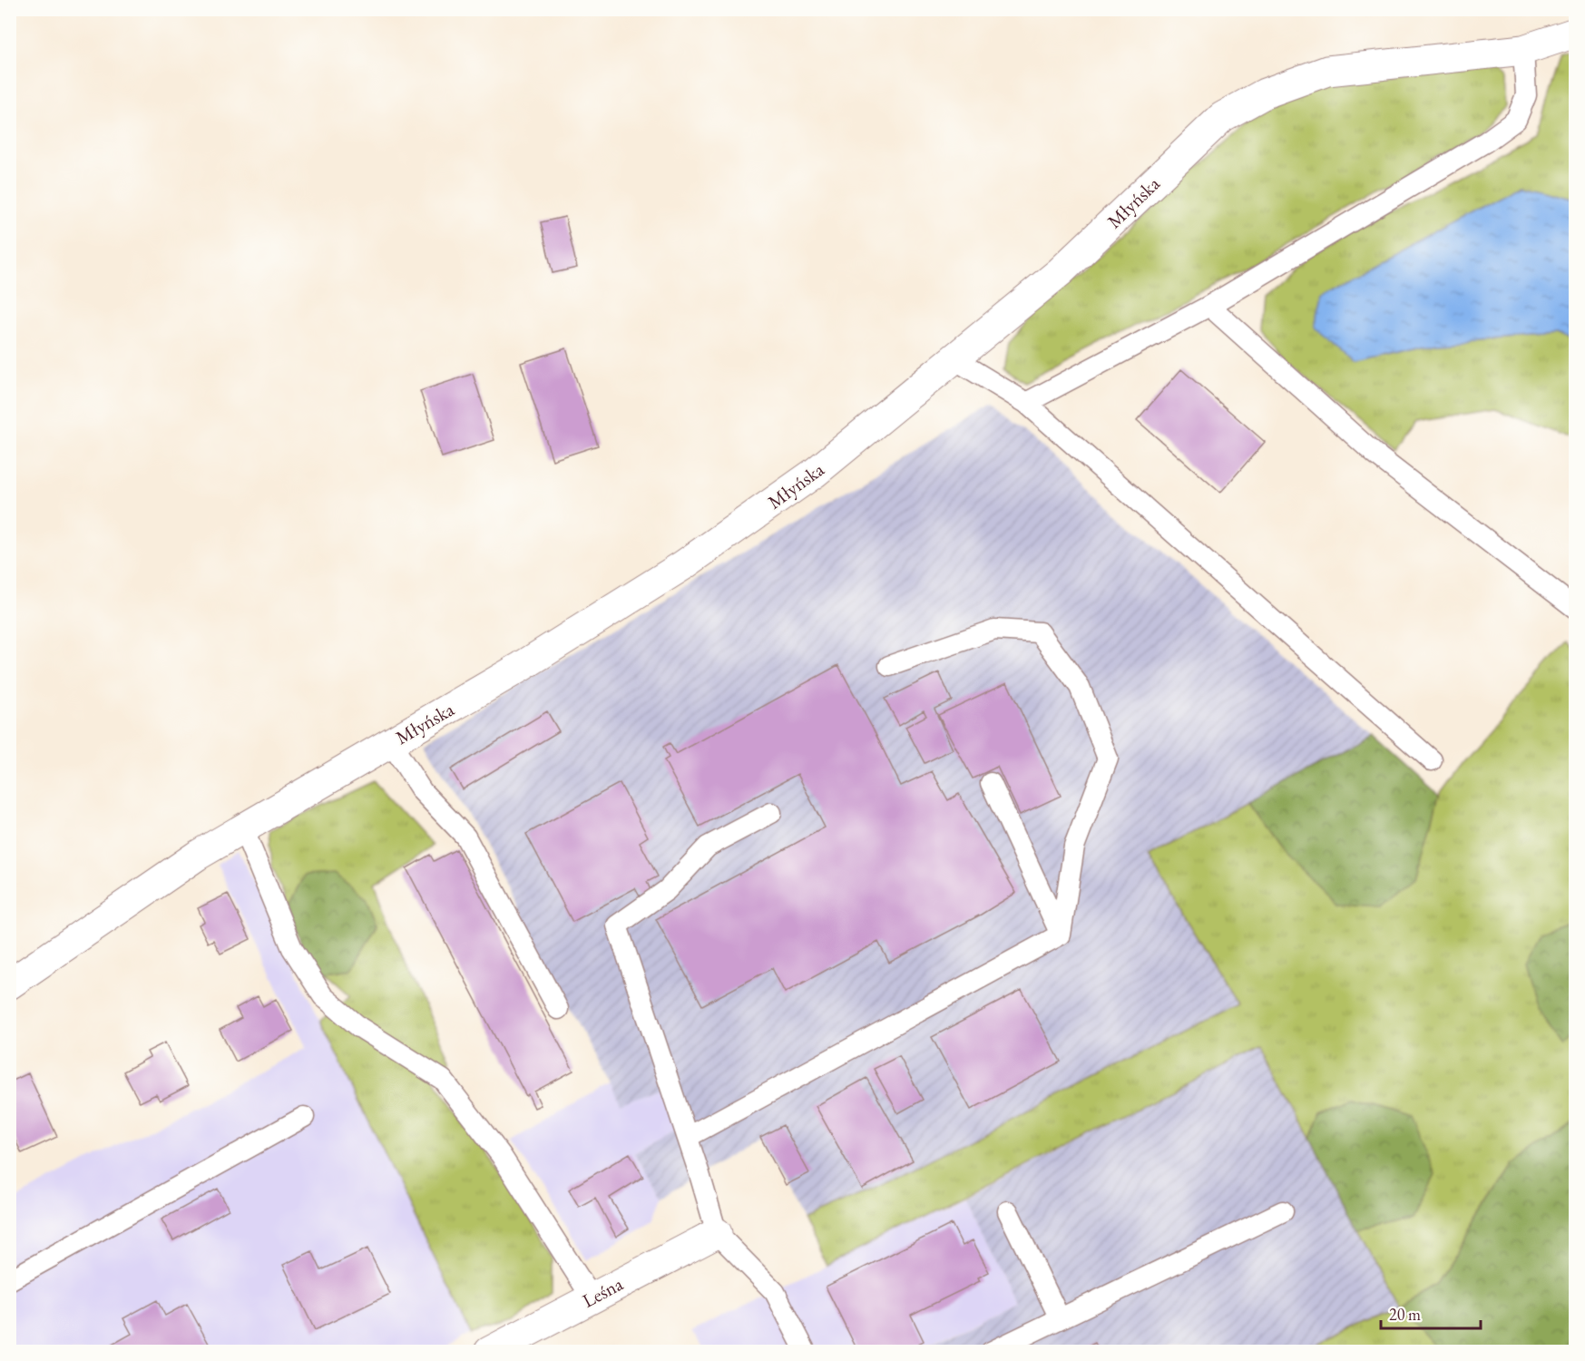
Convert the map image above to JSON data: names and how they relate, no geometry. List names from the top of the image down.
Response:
{
  "streets": {
    "street": ["Młyńska", "Leśna"]
  },
  "scale_bar": "20 m"
}
